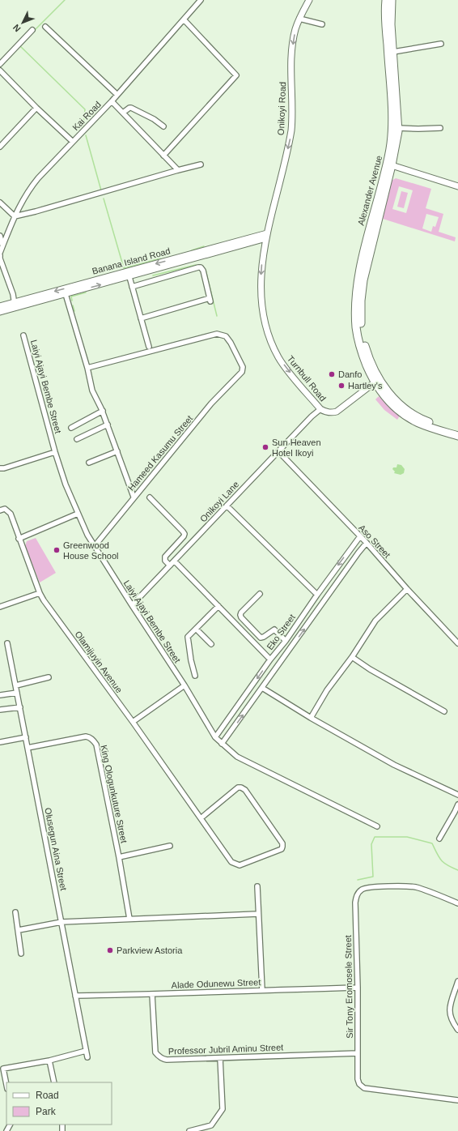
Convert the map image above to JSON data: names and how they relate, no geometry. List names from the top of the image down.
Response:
{
  "streets": {
    "main road": ["Alexander Avenue"],
    "street": [
      "Onikoyi Road",
      "Kai Road",
      "Banana Island Road",
      "Turnbull Road",
      "Laiyi Ajayi Bembe Street",
      "Hameed Kasumu Street",
      "Onikoyi Lane",
      "Aso Street",
      "Eko Street",
      "Olamijuyin Avenue",
      "King Ologunkuture Street",
      "Olusegun Aina Street",
      "Alade Odunewu Street",
      "Sir Tony Eromosele Street",
      "Professor Jubril Aminu Street"
    ]
  },
  "crossings": [
    ["Onikoyi Road", "Banana Island Road"],
    ["Onikoyi Road", "Turnbull Road"],
    ["Alexander Avenue", "Turnbull Road"],
    ["Banana Island Road", "Turnbull Road"],
    ["Turnbull Road", "Onikoyi Lane"],
    ["Laiyi Ajayi Bembe Street", "Hameed Kasumu Street"],
    ["Laiyi Ajayi Bembe Street", "Onikoyi Lane"],
    ["Laiyi Ajayi Bembe Street", "Eko Street"],
    ["Onikoyi Lane", "Aso Street"],
    ["Aso Street", "Eko Street"],
    ["King Ologunkuture Street", "Olusegun Aina Street"],
    ["Olusegun Aina Street", "Alade Odunewu Street"],
    ["Alade Odunewu Street", "Sir Tony Eromosele Street"],
    ["Alade Odunewu Street", "Professor Jubril Aminu Street"],
    ["Sir Tony Eromosele Street", "Professor Jubril Aminu Street"]
  ],
  "one_way": ["Onikoyi Road", "Turnbull Road"],
  "places": [
    "Danfo",
    "Hartley's",
    "Sun Heaven Hotel Ikoyi",
    "Greenwood House School",
    "Parkview Astoria"
  ],
  "legend": ["Road", "Park"],
  "north": "bottom left"
}
